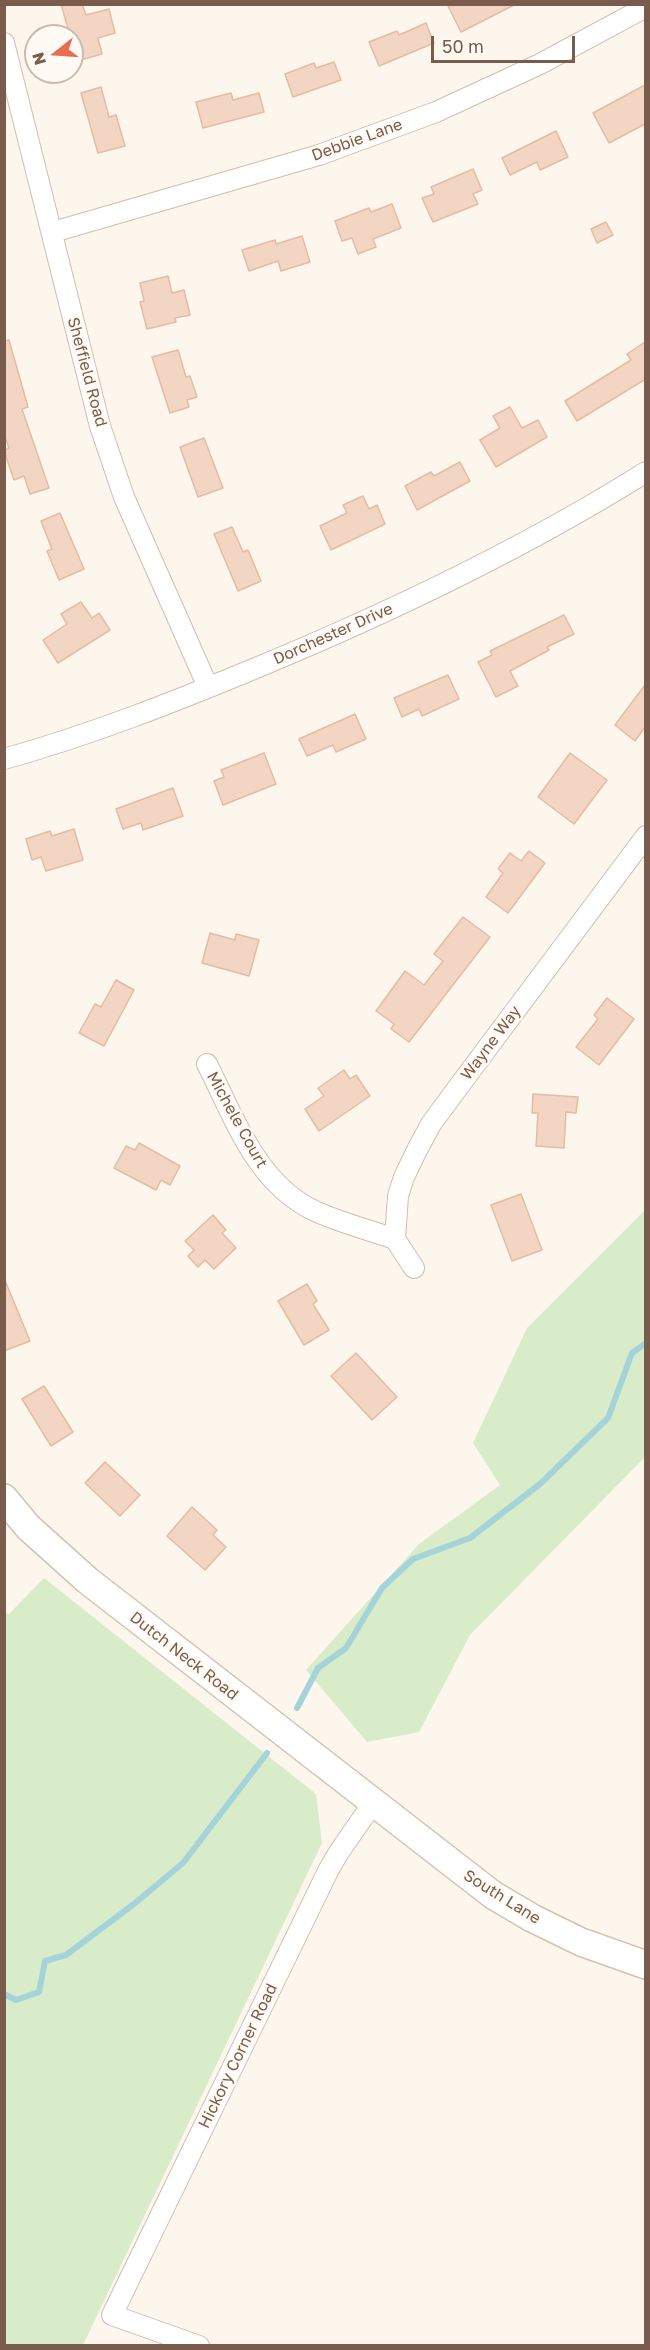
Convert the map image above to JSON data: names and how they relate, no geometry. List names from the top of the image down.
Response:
{
  "streets": {
    "street": [
      "Debbie Lane",
      "Sheffield Road",
      "Dorchester Drive",
      "Wayne Way",
      "Michele Court",
      "Dutch Neck Road",
      "South Lane",
      "Hickory Corner Road"
    ]
  },
  "crossings": [
    ["Debbie Lane", "Sheffield Road"],
    ["Sheffield Road", "Dorchester Drive"],
    ["Wayne Way", "Michele Court"],
    ["Dutch Neck Road", "South Lane"],
    ["Dutch Neck Road", "Hickory Corner Road"],
    ["South Lane", "Hickory Corner Road"]
  ],
  "scale_bar": "50 m",
  "north": "left"
}
